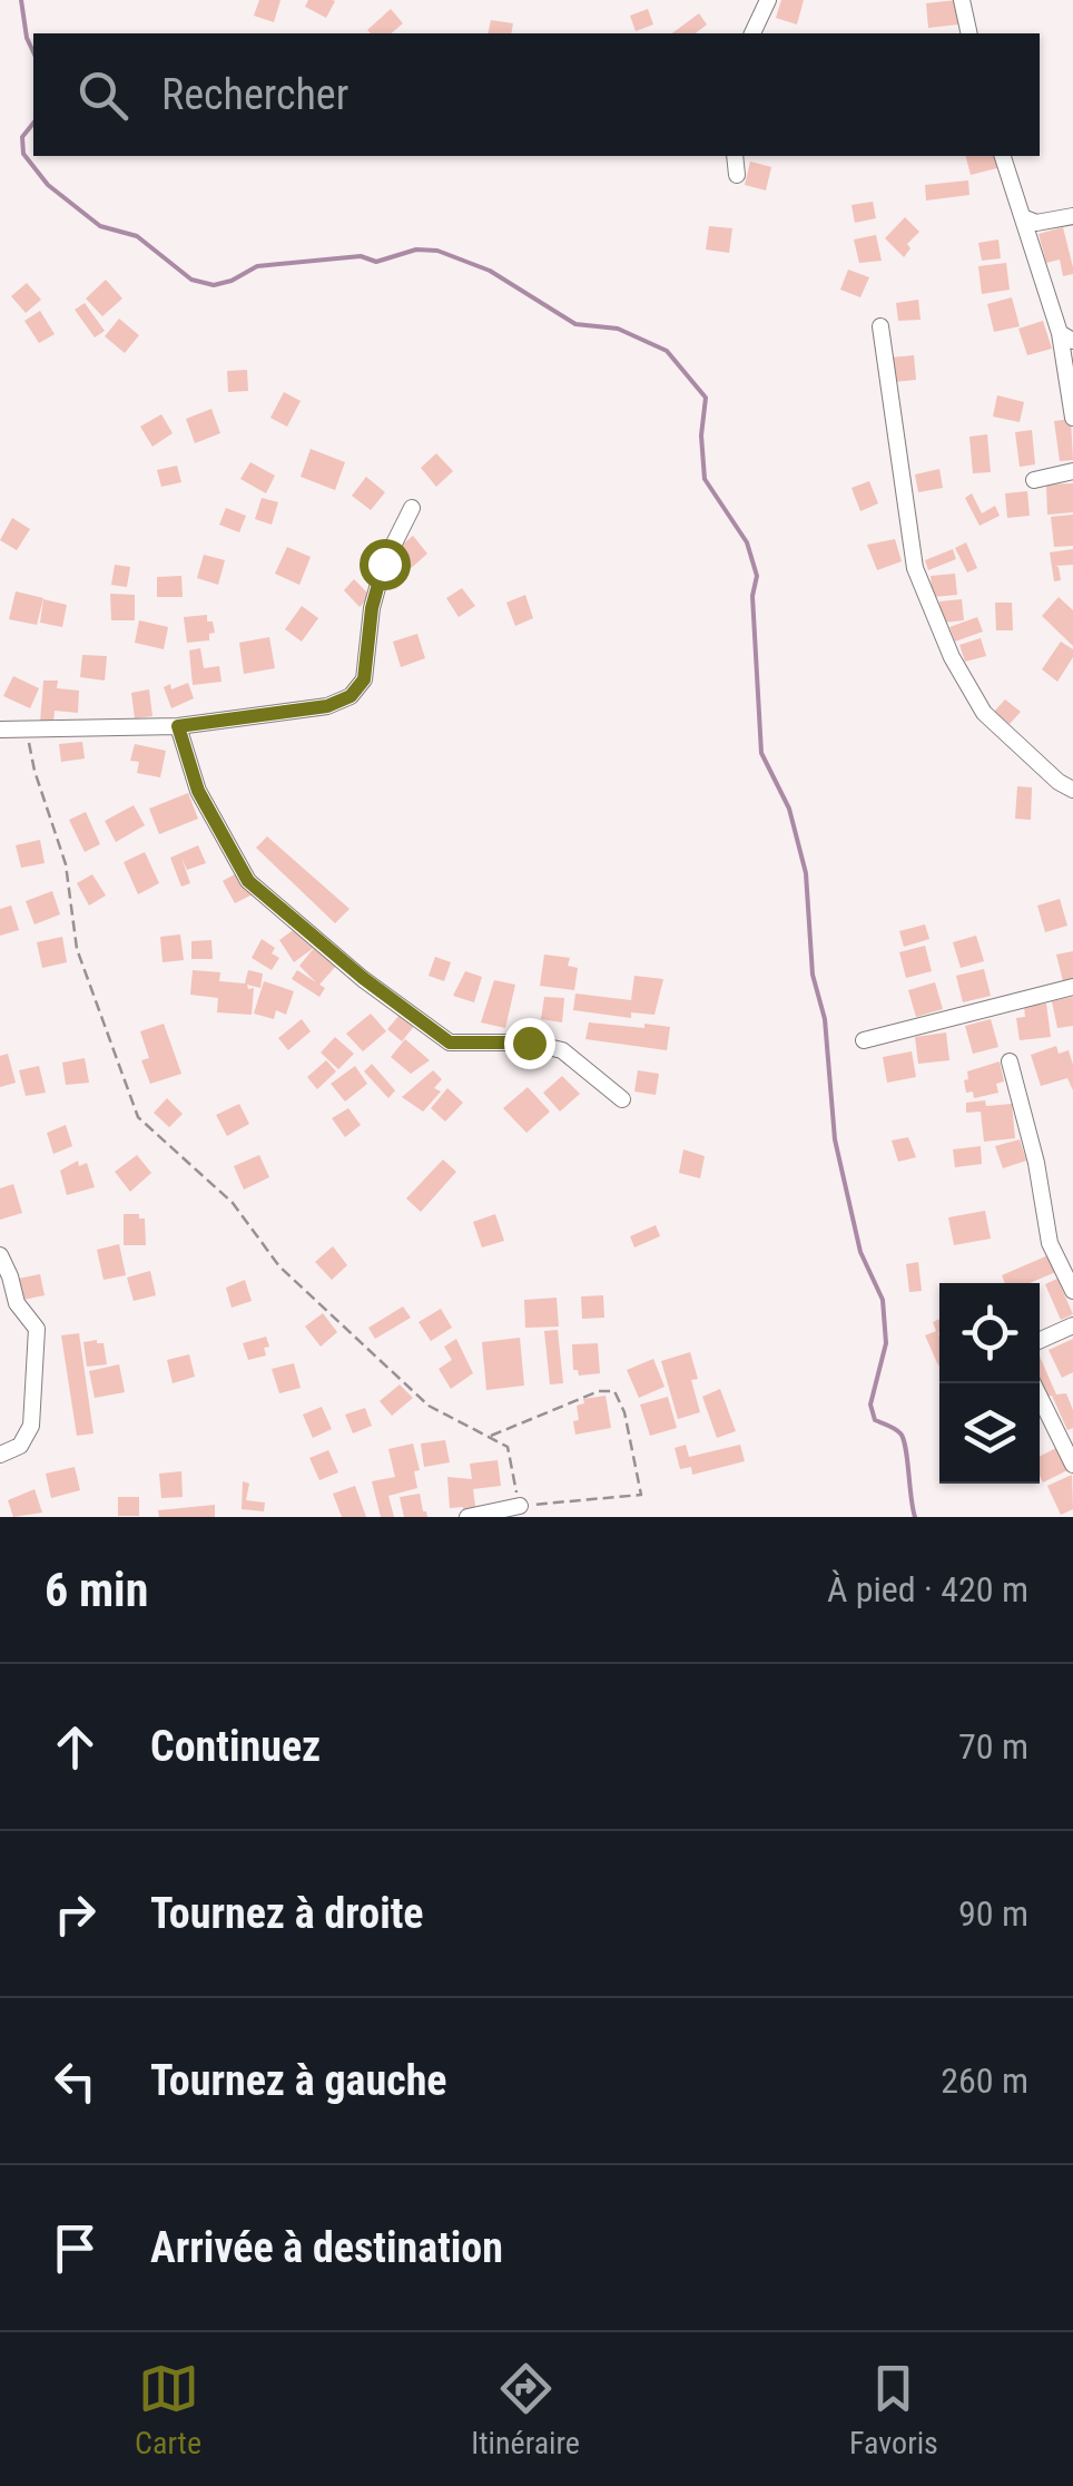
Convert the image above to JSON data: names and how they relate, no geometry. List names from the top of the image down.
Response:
{
  "page": {
    "search": "Rechercher",
    "heading": ["6 min", "À pied · 420 m"],
    "list": [
      ["Continuez", "70 m"],
      ["Tournez à droite", "90 m"],
      ["Tournez à gauche", "260 m"],
      "Arrivée à destination"
    ],
    "nav": ["Carte", "Itinéraire", "Favoris"]
  }
}
